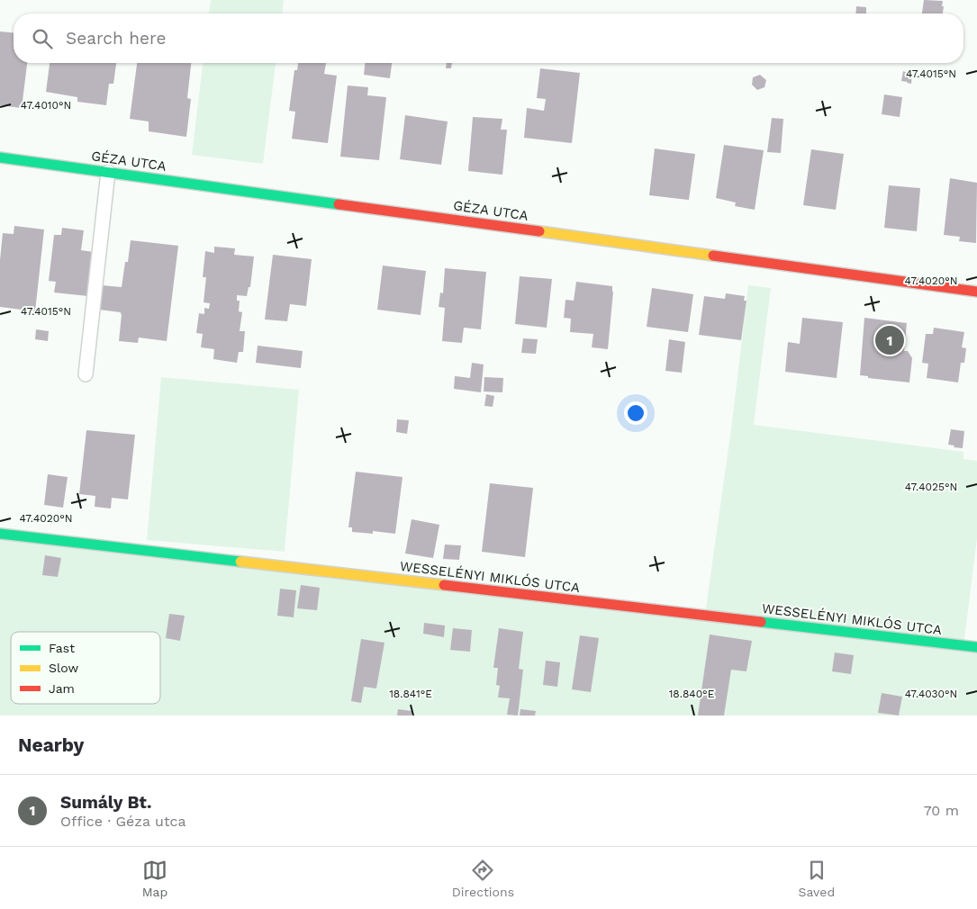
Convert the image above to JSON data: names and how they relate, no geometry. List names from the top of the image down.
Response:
{
  "streets": {
    "street": ["GÉZA UTCA", "WESSELÉNYI MIKLÓS UTCA"]
  },
  "legend": ["Fast", "Slow", "Jam"],
  "page": {
    "search": "Search here",
    "pins": "1",
    "heading": "Nearby",
    "list": [
      {
        "mark": "1",
        "name": "Sumály Bt.",
        "note": "Office · Géza utca",
        "value": "70 m"
      }
    ],
    "nav": ["Map", "Directions", "Saved"]
  },
  "coordinates": [
    "47.4015°N",
    "47.4010°N",
    "47.4020°N",
    "47.4025°N",
    "18.841°E",
    "18.840°E",
    "47.4030°N"
  ]
}
